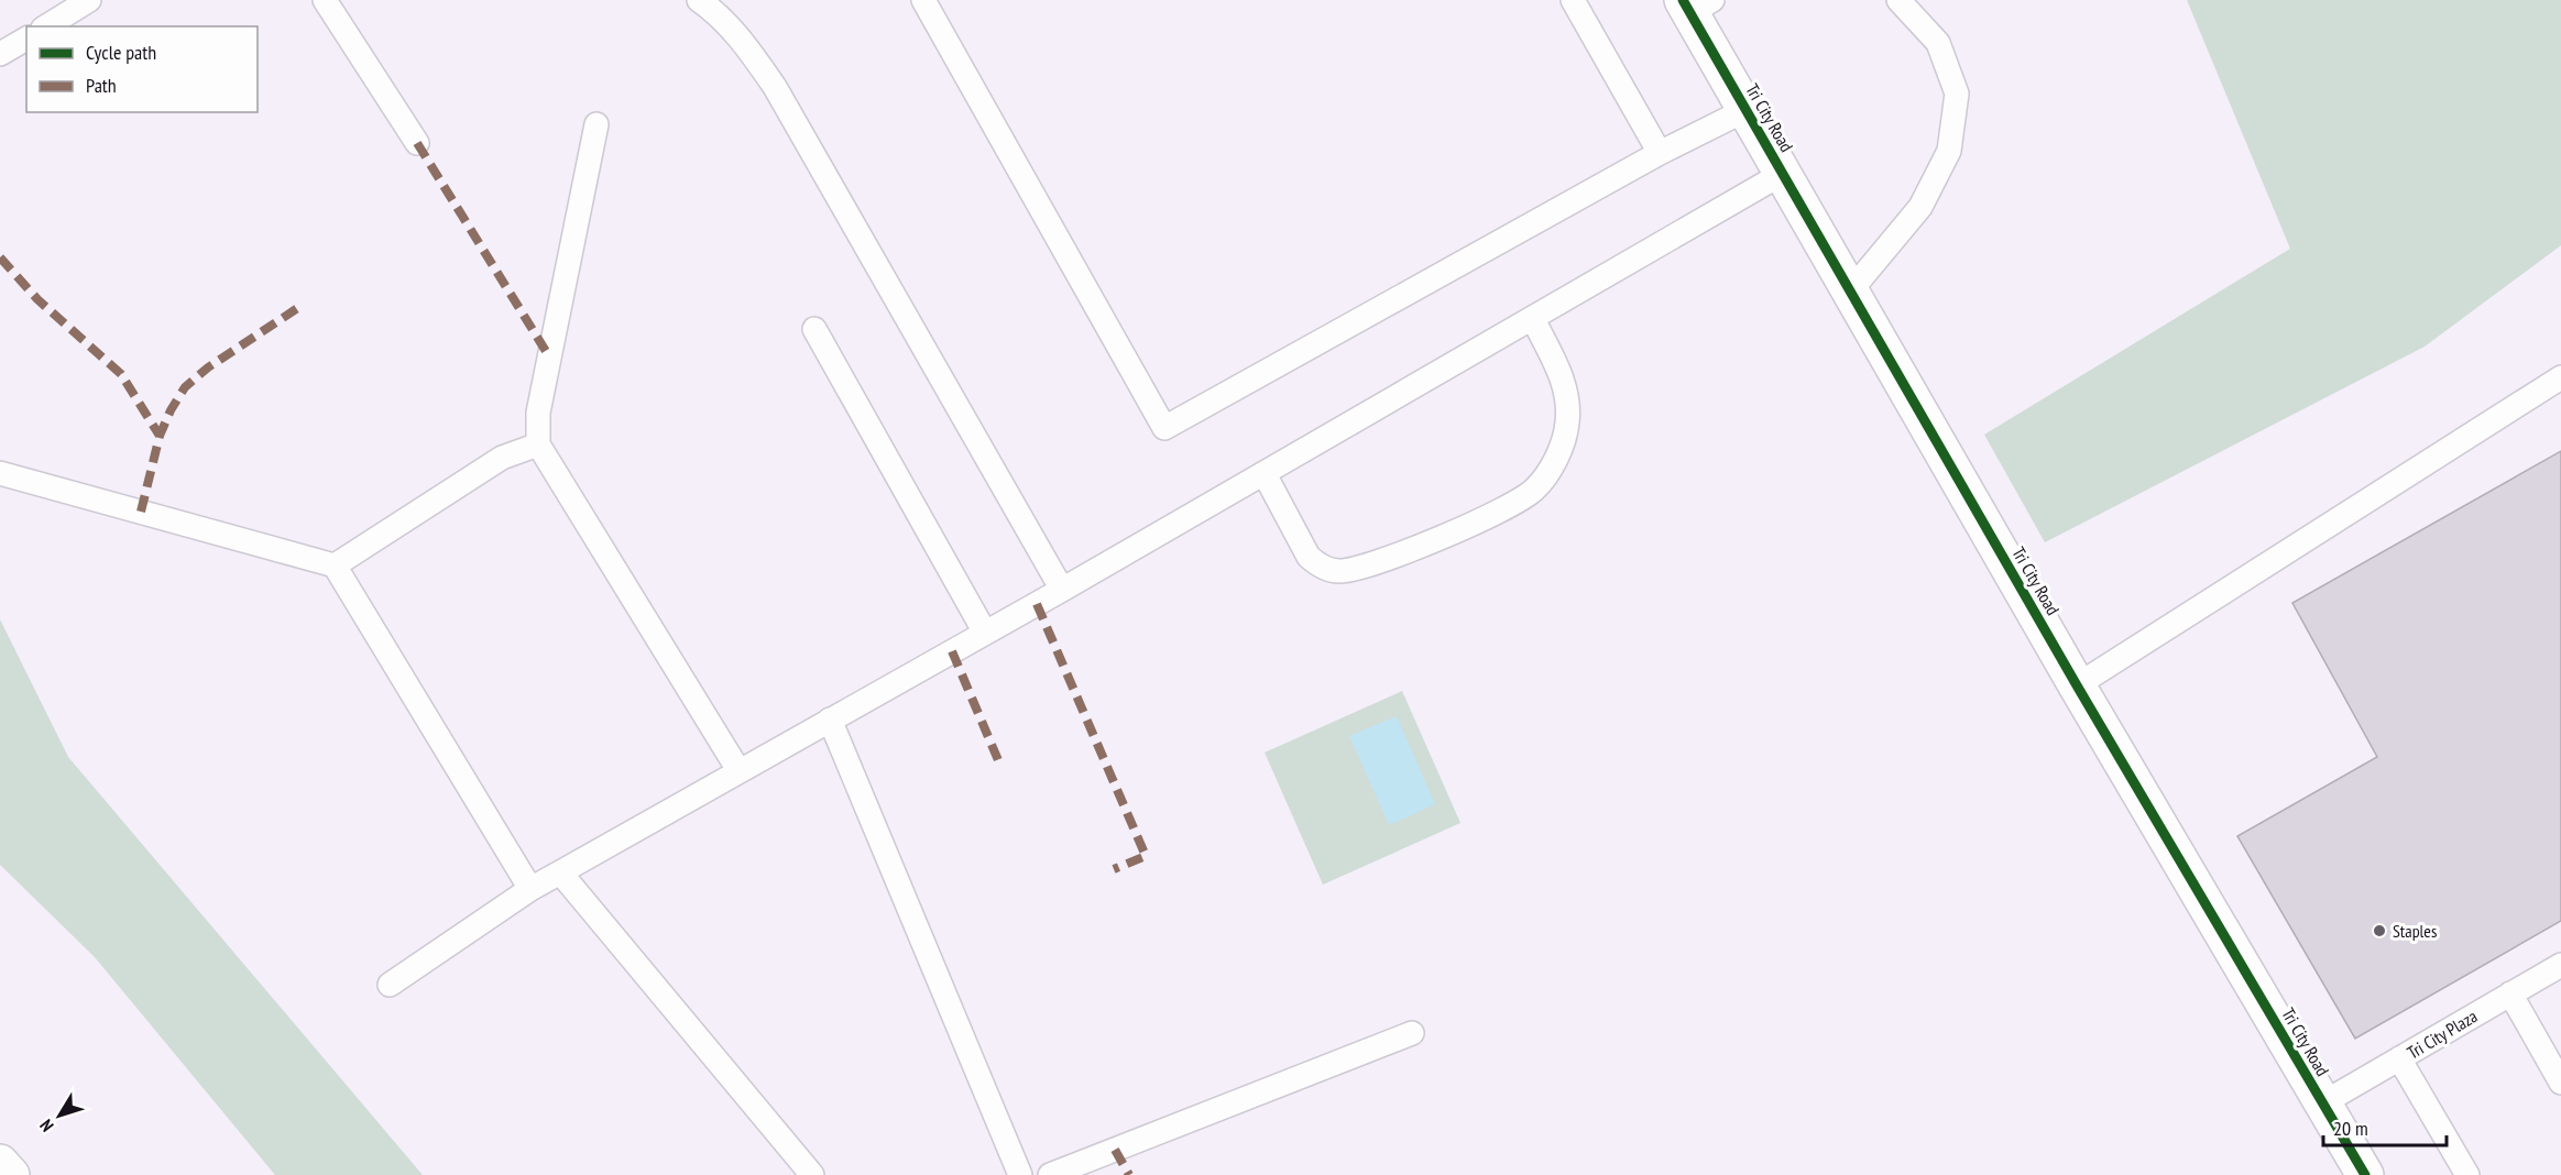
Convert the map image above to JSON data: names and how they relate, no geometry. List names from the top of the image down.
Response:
{
  "streets": {
    "street": ["Tri City Road"],
    "lane": ["Tri City Plaza"]
  },
  "crossings": [
    ["Tri City Road", "Tri City Plaza"]
  ],
  "places": ["Staples"],
  "legend": ["Cycle path", "Path"],
  "scale_bar": "20 m",
  "north": "bottom left"
}
